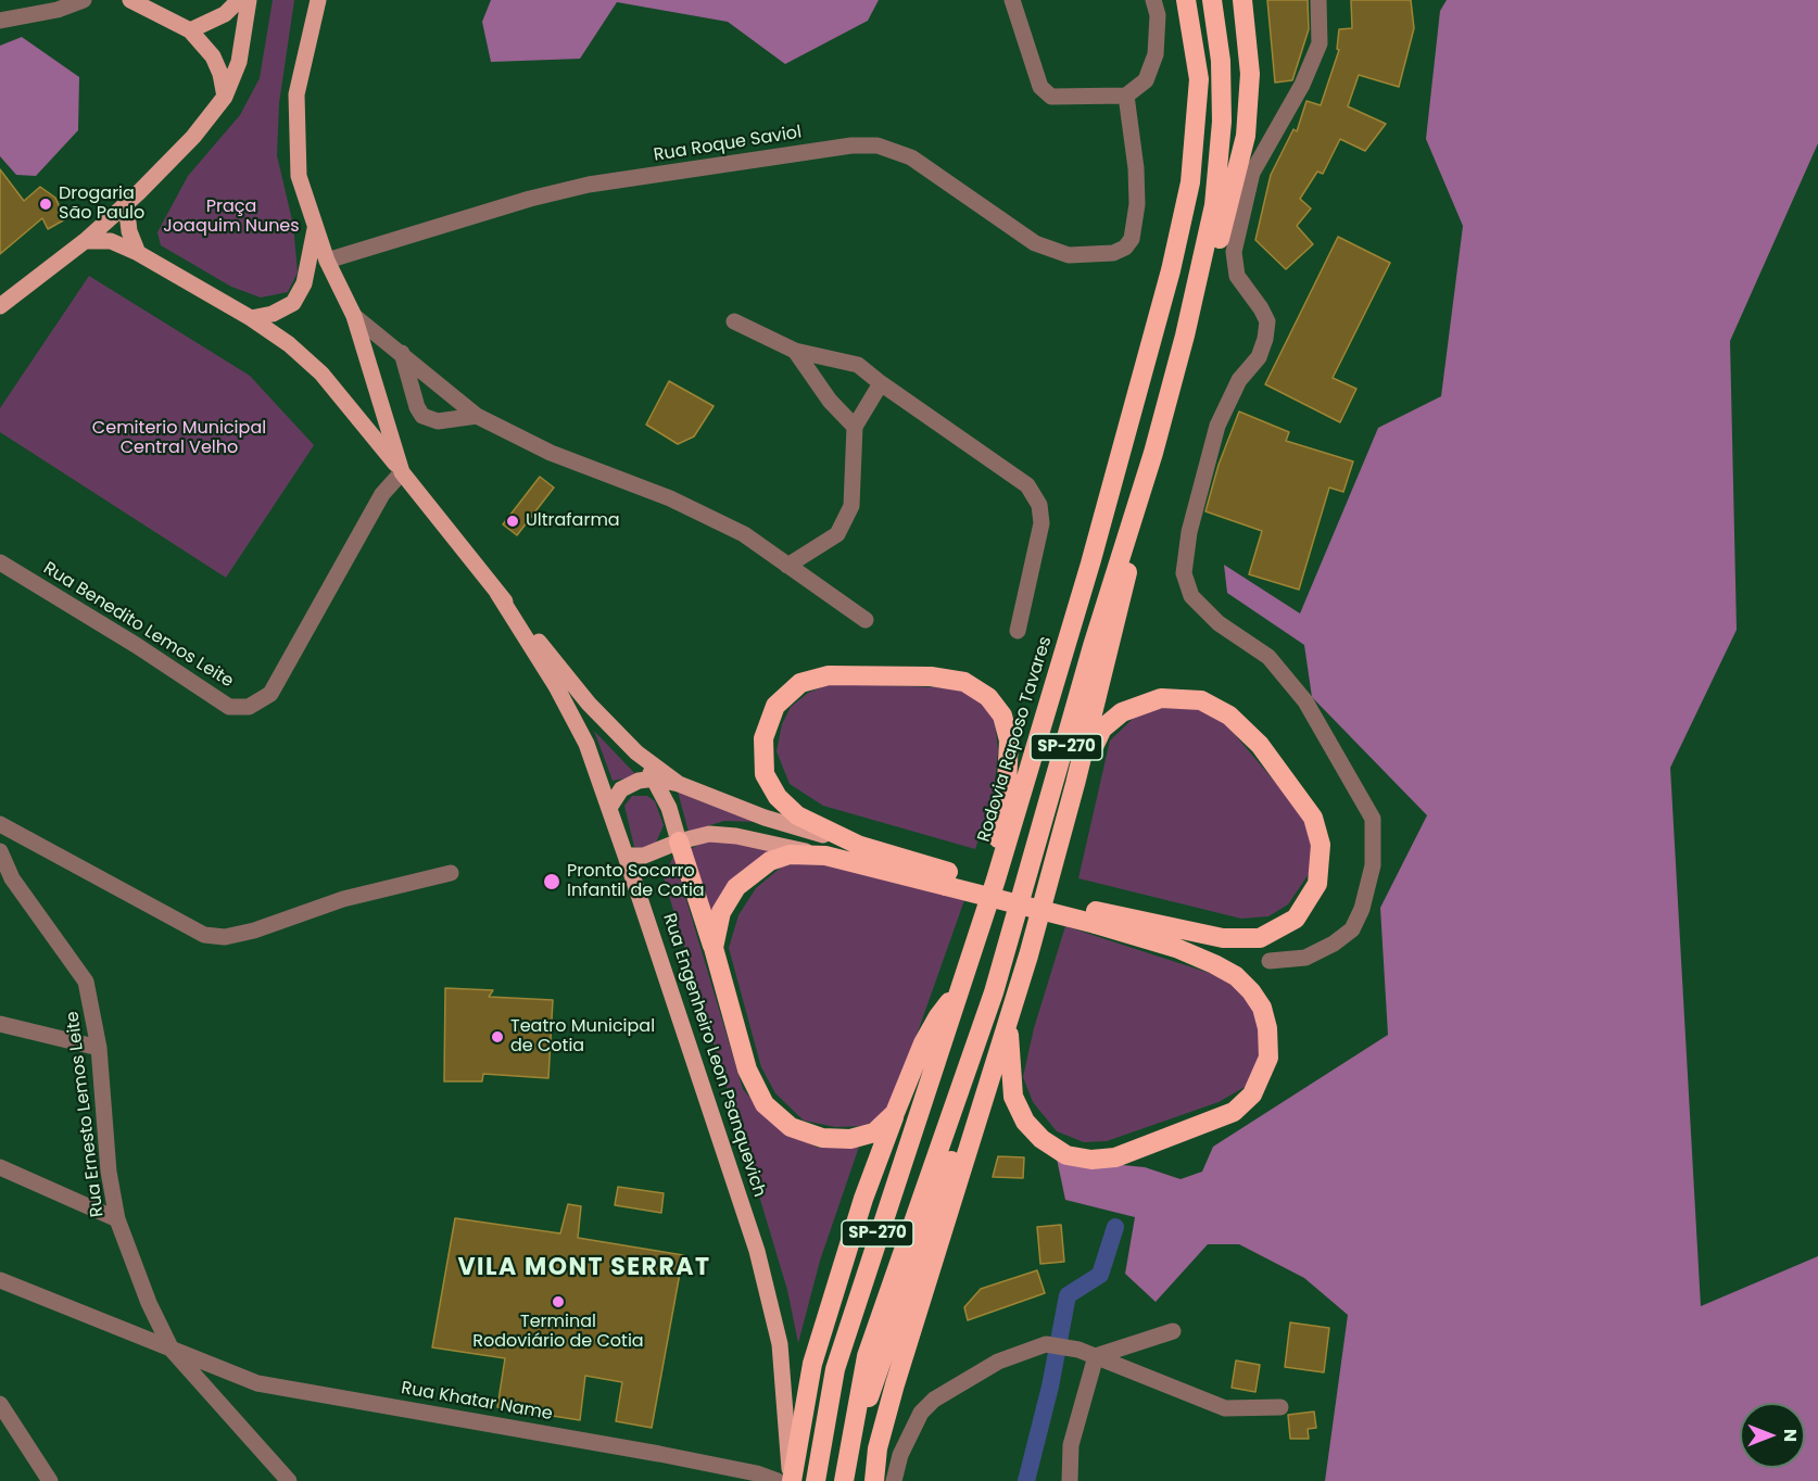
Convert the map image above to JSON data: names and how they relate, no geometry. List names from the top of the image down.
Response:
{
  "streets": {
    "highway": ["Rodovia Raposo Tavares", "SP-270"],
    "main road": ["Rua Engenheiro Leon Psanquevich"],
    "street": [
      "Rua Roque Saviol",
      "Rua Benedito Lemos Leite",
      "Rua Ernesto Lemos Leite",
      "Rua Khatar Name"
    ]
  },
  "crossings": [
    ["Rua Roque Saviol", "Rua Engenheiro Leon Psanquevich"],
    ["Rua Benedito Lemos Leite", "Rua Engenheiro Leon Psanquevich"],
    ["Rua Ernesto Lemos Leite", "Rua Khatar Name"]
  ],
  "districts": ["VILA MONT SERRAT"],
  "parks": ["Praça Joaquim Nunes", "Cemiterio Municipal Central Velho"],
  "places": [
    "Drogaria São Paulo",
    "Ultrafarma",
    "Pronto Socorro Infantil de Cotia",
    "Teatro Municipal de Cotia",
    "Terminal Rodoviário de Cotia"
  ],
  "north": "right"
}
